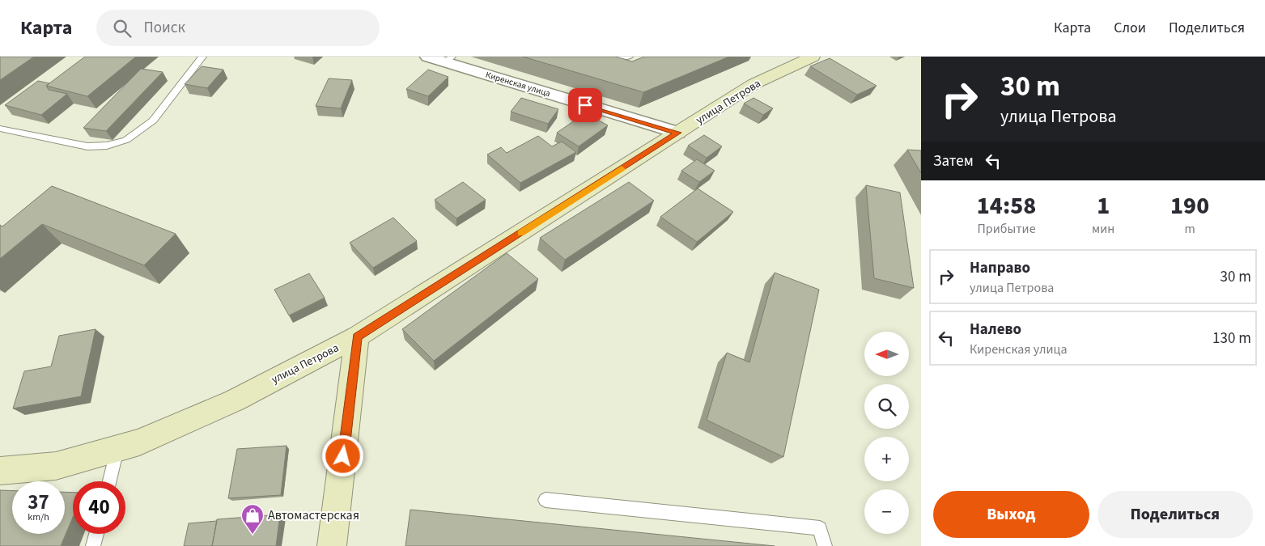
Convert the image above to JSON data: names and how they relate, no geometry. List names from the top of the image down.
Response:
{
  "streets": {
    "street": ["Киренская улица", "улица Петрова"]
  },
  "crossings": [
    ["Киренская улица", "улица Петрова"]
  ],
  "places": {
    "shop": ["Автомастерская"]
  },
  "north": "left",
  "page": {
    "header": "Карта",
    "search": "Поиск",
    "nav": ["Карта", "Слои", "Поделиться"],
    "turn": ["30 m", "улица Петрова"],
    "then": "Затем",
    "eta": [
      "14:58",
      "Прибытие",
      "1",
      "мин",
      "190",
      "m"
    ],
    "list": [
      {
        "name": "Направо",
        "note": "улица Петрова",
        "value": "30 m"
      },
      {
        "name": "Налево",
        "note": "Киренская улица",
        "value": "130 m"
      }
    ],
    "map_buttons": ["+", "−"],
    "speed": "37 km/h",
    "limit": "40",
    "buttons": ["Выход", "Поделиться"]
  }
}
